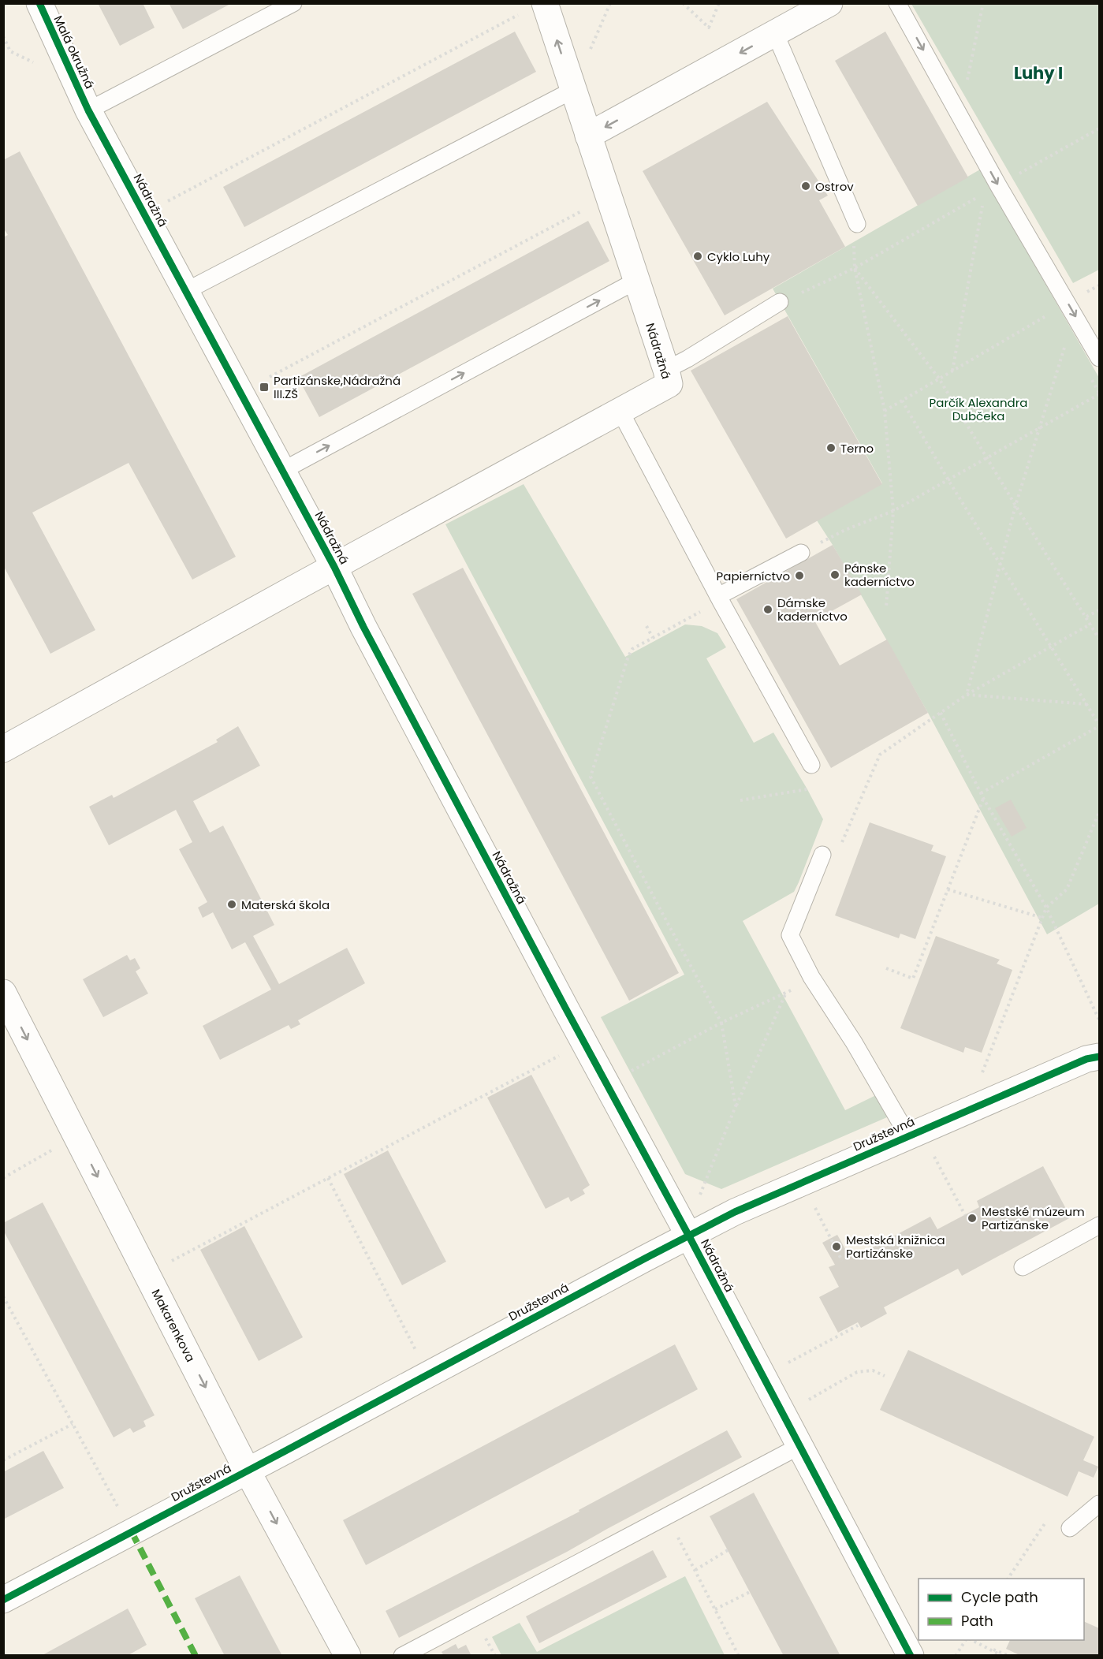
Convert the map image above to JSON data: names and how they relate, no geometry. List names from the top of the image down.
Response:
{
  "streets": {
    "street": [
      "Malá okružná",
      "Nádražná",
      "Družstevná",
      "Makarenkova"
    ]
  },
  "crossings": [
    ["Malá okružná", "Nádražná"],
    ["Nádražná", "Družstevná"],
    ["Družstevná", "Makarenkova"]
  ],
  "one_way": ["Makarenkova"],
  "districts": ["Luhy I"],
  "parks": ["Parčík Alexandra Dubčeka"],
  "places": {
    "other": [
      "Ostrov",
      "Cyklo Luhy",
      "Terno",
      "Pánske kaderníctvo",
      "Papierníctvo",
      "Dámske kaderníctvo",
      "Materská škola",
      "Mestské múzeum Partizánske",
      "Mestská knižnica Partizánske"
    ],
    "transit": ["Partizánske,Nádražná III.ZŠ"]
  },
  "legend": ["Cycle path", "Path"]
}
